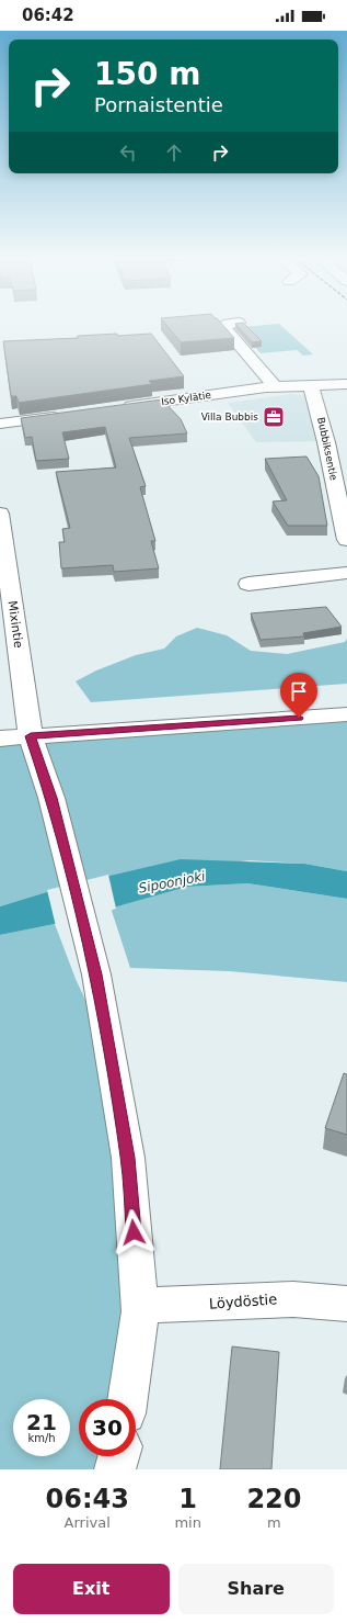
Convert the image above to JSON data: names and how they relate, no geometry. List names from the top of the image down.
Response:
{
  "streets": {
    "street": [
      "Iso Kylätie",
      "Bubbiksentie",
      "Mixintie",
      "Löydöstie"
    ]
  },
  "crossings": [
    ["Iso Kylätie", "Bubbiksentie"],
    ["Mixintie", "Löydöstie"]
  ],
  "water": ["Sipoonjoki"],
  "places": {
    "office": ["Villa Bubbis"]
  },
  "page": {
    "status": "06:42",
    "turn": ["150 m", "Pornaistentie"],
    "speed": "21 km/h",
    "limit": "30",
    "eta": [
      "06:43",
      "Arrival",
      "1",
      "min",
      "220",
      "m"
    ],
    "buttons": ["Exit", "Share"]
  }
}
